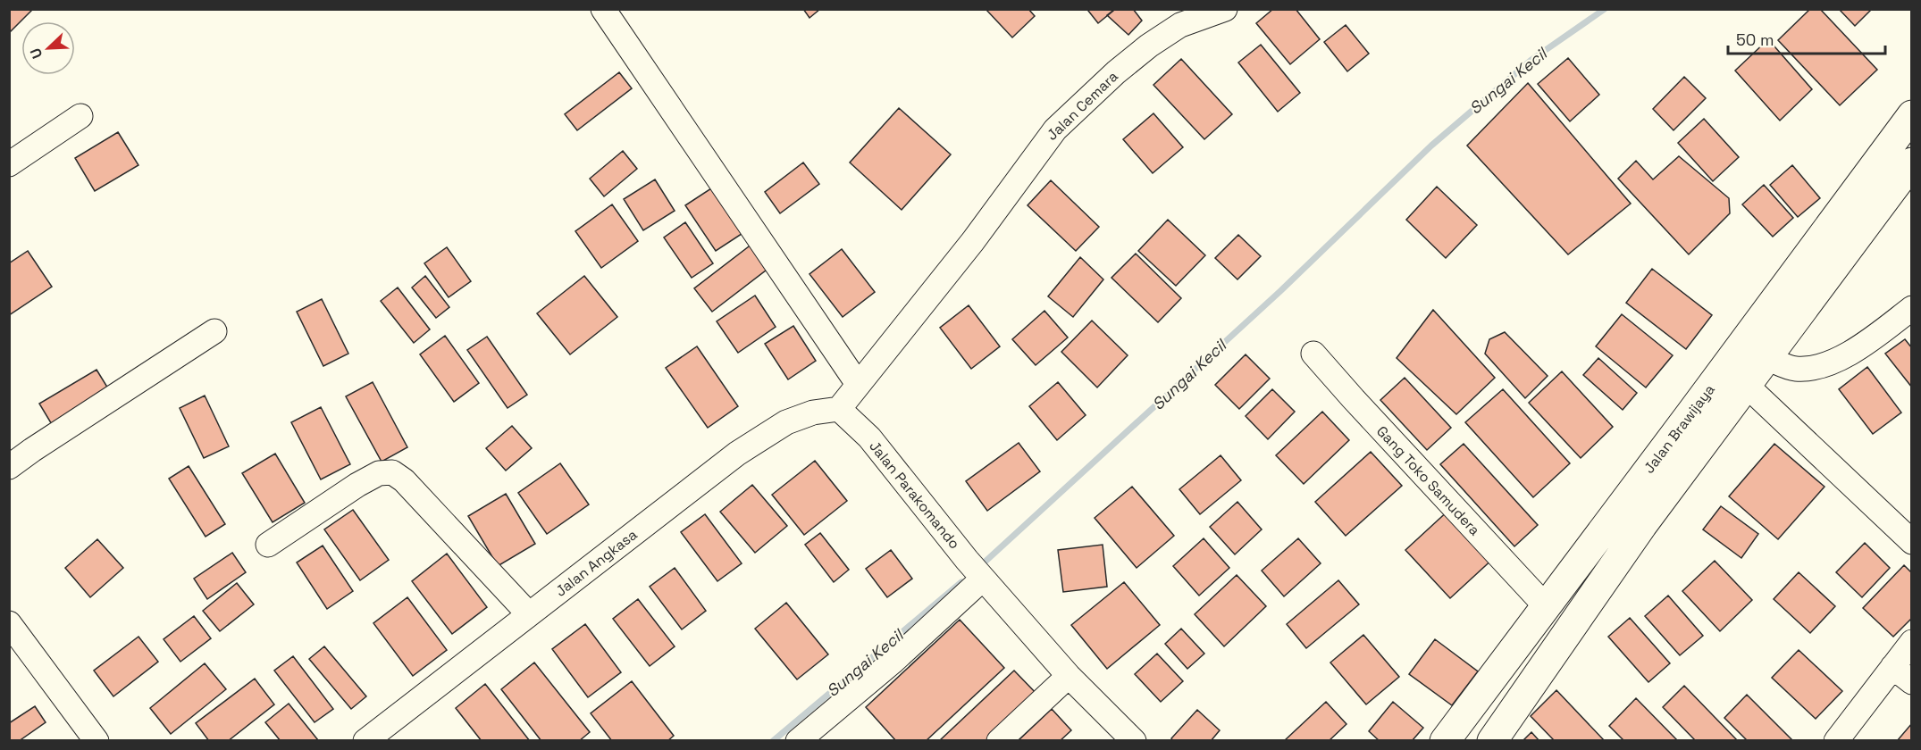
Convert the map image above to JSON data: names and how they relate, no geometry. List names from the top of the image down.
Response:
{
  "streets": {
    "highway": ["Jalan Brawijaya"],
    "street": [
      "Jalan Cemara",
      "Gang Toko Samudera",
      "Jalan Parakomando",
      "Jalan Angkasa"
    ]
  },
  "crossings": [
    ["Jalan Brawijaya", "Gang Toko Samudera"],
    ["Jalan Parakomando", "Jalan Angkasa"]
  ],
  "water": ["Sungai Kecil"],
  "scale_bar": "50 m",
  "north": "bottom left"
}
